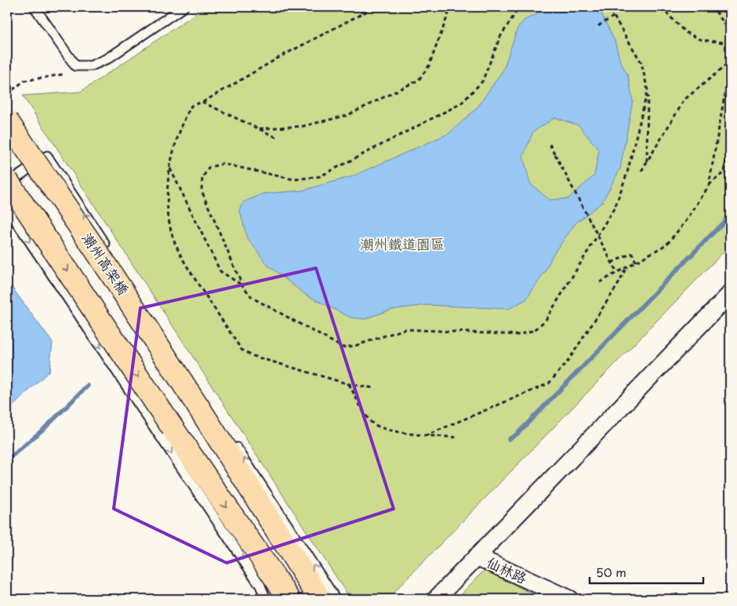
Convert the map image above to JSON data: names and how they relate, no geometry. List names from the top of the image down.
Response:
{
  "streets": {
    "main road": ["潮州高架橋"],
    "street": ["仙林路"]
  },
  "parks": ["潮州鐵道園區"],
  "scale_bar": "50 m"
}
